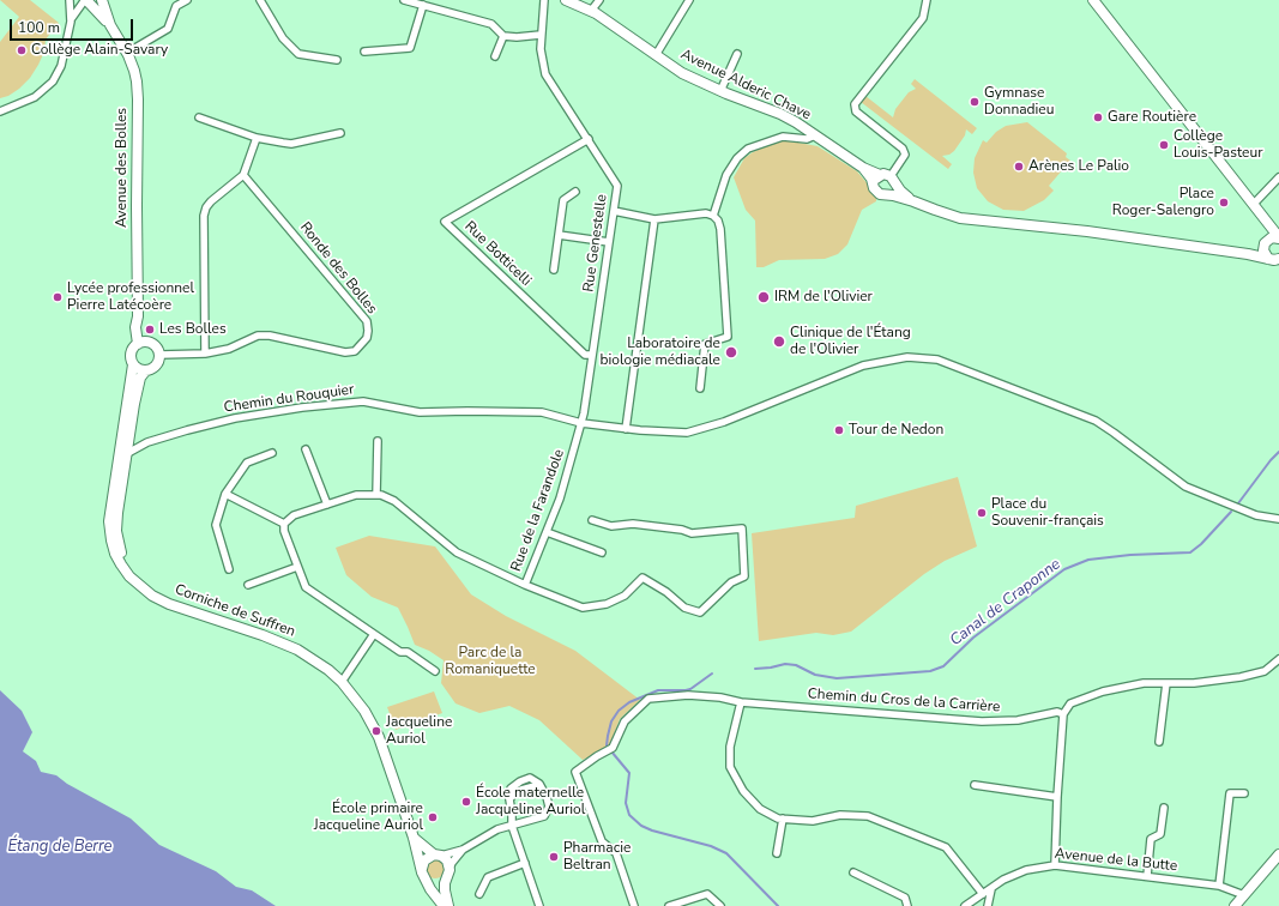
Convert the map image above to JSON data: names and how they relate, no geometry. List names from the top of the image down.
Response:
{
  "streets": {
    "main road": ["Avenue Alderic Chave", "Avenue des Bolles", "Corniche de Suffren"],
    "street": [
      "Rue Genestelle",
      "Rue Botticelli",
      "Ronde des Bolles",
      "Chemin du Rouquier",
      "Rue de la Farandole",
      "Chemin du Cros de la Carrière",
      "Avenue de la Butte"
    ]
  },
  "crossings": [
    ["Avenue des Bolles", "Ronde des Bolles"],
    ["Rue Genestelle", "Rue Botticelli"],
    ["Rue Genestelle", "Chemin du Rouquier"],
    ["Rue Genestelle", "Rue de la Farandole"],
    ["Chemin du Rouquier", "Rue de la Farandole"],
    ["Chemin du Rouquier", "Corniche de Suffren"]
  ],
  "water": ["Canal de Craponne", "Étang de Berre"],
  "parks": ["Parc de la Romaniquette"],
  "places": [
    "Collège Alain-Savary",
    "Gymnase Donnadieu",
    "Gare Routière",
    "Collège Louis-Pasteur",
    "Arènes Le Palio",
    "Place Roger-Salengro",
    "Lycée professionnel Pierre Latécoère",
    "IRM de l'Olivier",
    "Les Bolles",
    "Clinique de l'Étang de l'Olivier",
    "Laboratoire de biologie médiacale",
    "Tour de Nedon",
    "Place du Souvenir-français",
    "Jacqueline Auriol",
    "École maternelle Jacqueline Auriol",
    "École primaire Jacqueline Auriol",
    "Pharmacie Beltran"
  ],
  "scale_bar": "100 m"
}
